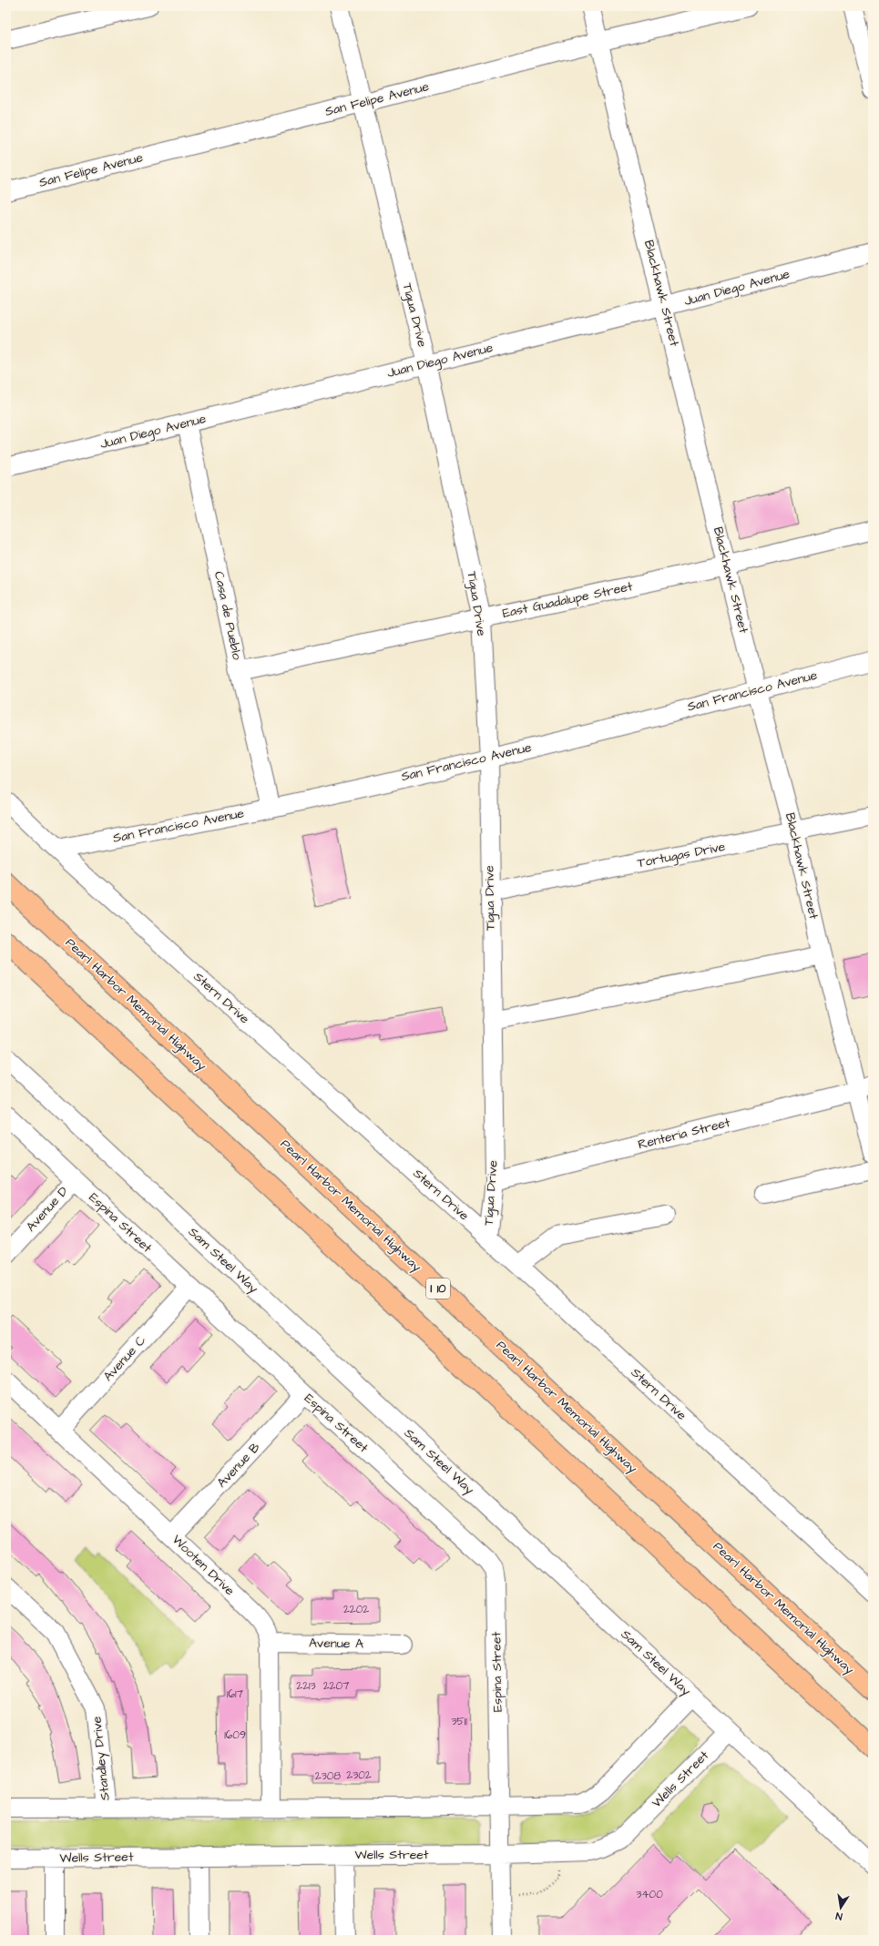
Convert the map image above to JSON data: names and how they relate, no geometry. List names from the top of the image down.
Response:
{
  "streets": {
    "highway": ["Pearl Harbor Memorial Highway", "I 10"],
    "street": [
      "San Felipe Avenue",
      "Juan Diego Avenue",
      "Blackhawk Street",
      "Tigua Drive",
      "East Guadalupe Street",
      "Casa de Pueblo",
      "San Francisco Avenue",
      "Tortugas Drive",
      "Stern Drive",
      "Renteria Street",
      "Avenue D",
      "Espina Street",
      "Sam Steel Way",
      "Avenue C",
      "Avenue B",
      "Wooten Drive",
      "Avenue A",
      "Standley Drive",
      "Wells Street"
    ]
  },
  "crossings": [
    ["San Felipe Avenue", "Blackhawk Street"],
    ["San Felipe Avenue", "Tigua Drive"],
    ["Juan Diego Avenue", "Blackhawk Street"],
    ["Juan Diego Avenue", "Tigua Drive"],
    ["Juan Diego Avenue", "Casa de Pueblo"],
    ["Blackhawk Street", "East Guadalupe Street"],
    ["Blackhawk Street", "San Francisco Avenue"],
    ["Blackhawk Street", "Tortugas Drive"],
    ["Blackhawk Street", "Renteria Street"],
    ["Tigua Drive", "East Guadalupe Street"],
    ["Tigua Drive", "San Francisco Avenue"],
    ["Tigua Drive", "Tortugas Drive"],
    ["Tigua Drive", "Stern Drive"],
    ["Tigua Drive", "Renteria Street"],
    ["East Guadalupe Street", "Casa de Pueblo"],
    ["Casa de Pueblo", "San Francisco Avenue"],
    ["San Francisco Avenue", "Stern Drive"],
    ["Avenue D", "Espina Street"],
    ["Espina Street", "Avenue C"],
    ["Espina Street", "Avenue B"],
    ["Espina Street", "Wells Street"],
    ["Sam Steel Way", "Wells Street"],
    ["Avenue C", "Wooten Drive"],
    ["Avenue B", "Wooten Drive"],
    ["Wooten Drive", "Avenue A"]
  ],
  "house_numbers": [
    "2202",
    "2213",
    "2207",
    "1617",
    "3511",
    "1609",
    "2302",
    "2308",
    "3400"
  ],
  "north": "bottom"
}
